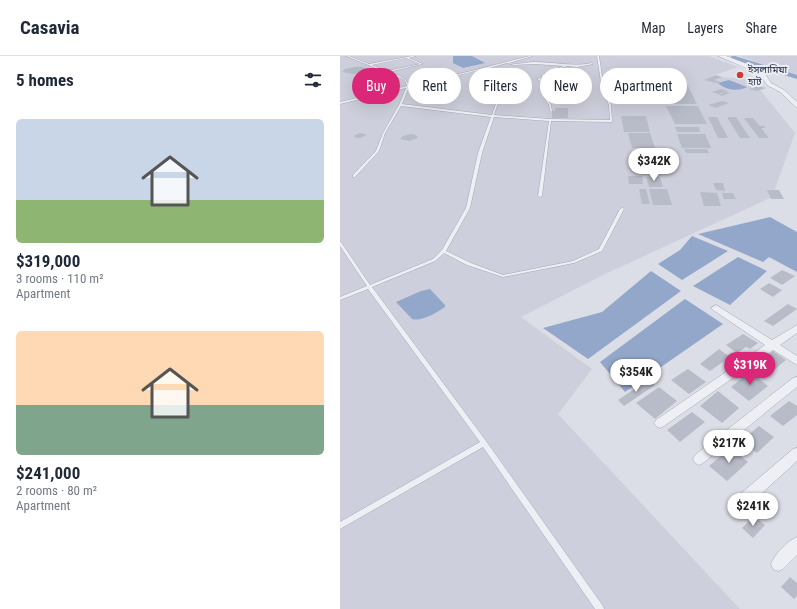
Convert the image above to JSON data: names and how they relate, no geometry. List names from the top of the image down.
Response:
{
  "places": ["ইসলামিয়া হাট"],
  "page": {
    "header": "Casavia",
    "nav": ["Map", "Layers", "Share"],
    "heading": "5 homes",
    "chip": [
      "Buy",
      "Rent",
      "Filters",
      "New",
      "Apartment"
    ],
    "list": [
      {
        "name": "$319,000",
        "note": "3 rooms · 110 m² · Apartment"
      },
      {
        "name": "$241,000",
        "note": "2 rooms · 80 m² · Apartment"
      }
    ],
    "price": [
      "$342K",
      "$319K",
      "$354K",
      "$217K",
      "$241K"
    ]
  }
}
